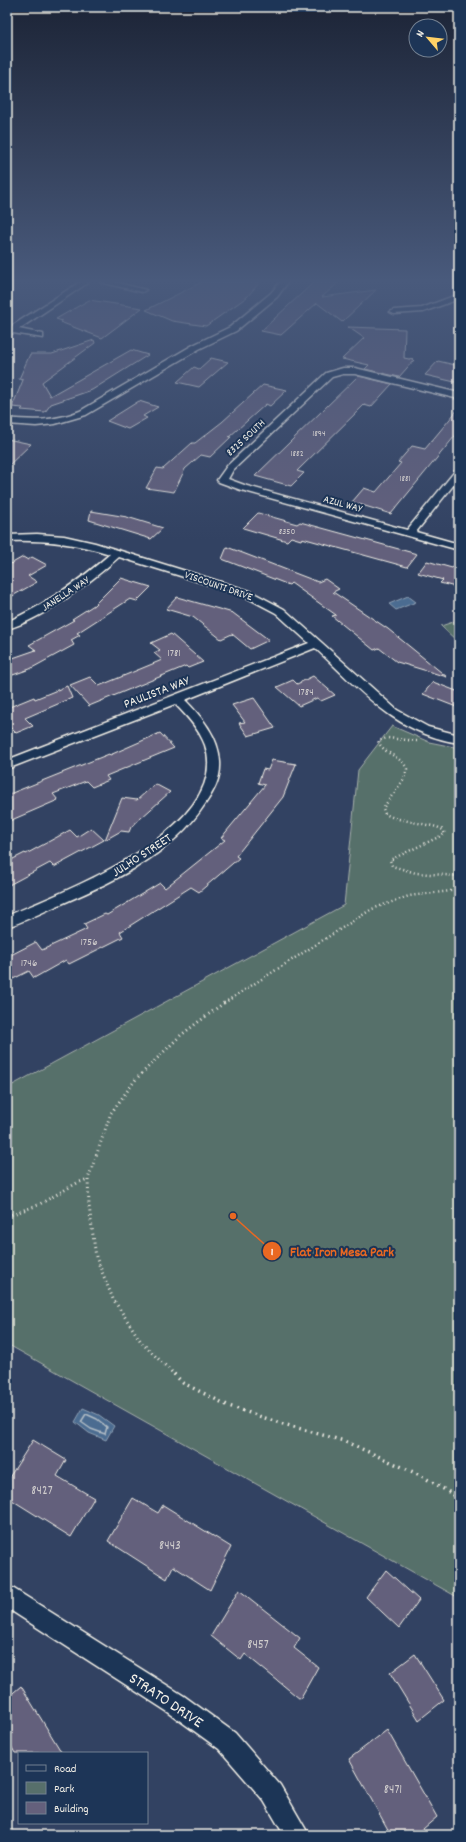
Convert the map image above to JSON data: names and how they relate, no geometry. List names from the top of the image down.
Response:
{
  "streets": {
    "street": [
      "8325 SOUTH",
      "AZUL WAY",
      "VISCOUNTI DRIVE",
      "JANELLA WAY",
      "PAULISTA WAY",
      "JULHO STREET",
      "STRATO DRIVE"
    ]
  },
  "crossings": [
    ["8325 SOUTH", "AZUL WAY"],
    ["VISCOUNTI DRIVE", "JANELLA WAY"],
    ["VISCOUNTI DRIVE", "PAULISTA WAY"],
    ["PAULISTA WAY", "JULHO STREET"]
  ],
  "places": ["Flat Iron Mesa Park"],
  "house_numbers": [
    "1894",
    "1882",
    "1881",
    "8350",
    "1781",
    "1784",
    "1756",
    "1746",
    "8427",
    "8443",
    "8457",
    "8471"
  ],
  "legend": ["Road", "Park", "Building"],
  "north": "top left"
}
